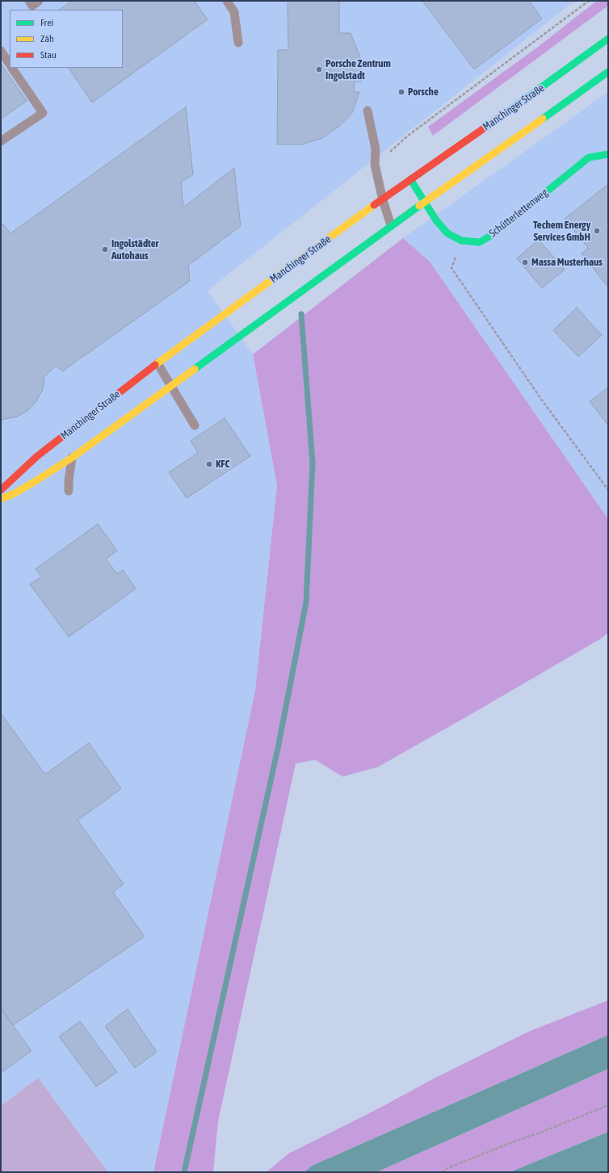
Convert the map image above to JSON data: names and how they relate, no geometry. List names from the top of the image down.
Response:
{
  "streets": {
    "main road": ["Manchinger Straße", "Schütterlettenweg"]
  },
  "crossings": [
    ["Manchinger Straße", "Schütterlettenweg"]
  ],
  "places": [
    "Porsche Zentrum Ingolstadt",
    "Porsche",
    "Techem Energy Services GmbH",
    "Ingolstädter Autohaus",
    "Massa Musterhaus",
    "KFC"
  ],
  "legend": ["Frei", "Zäh", "Stau"]
}
